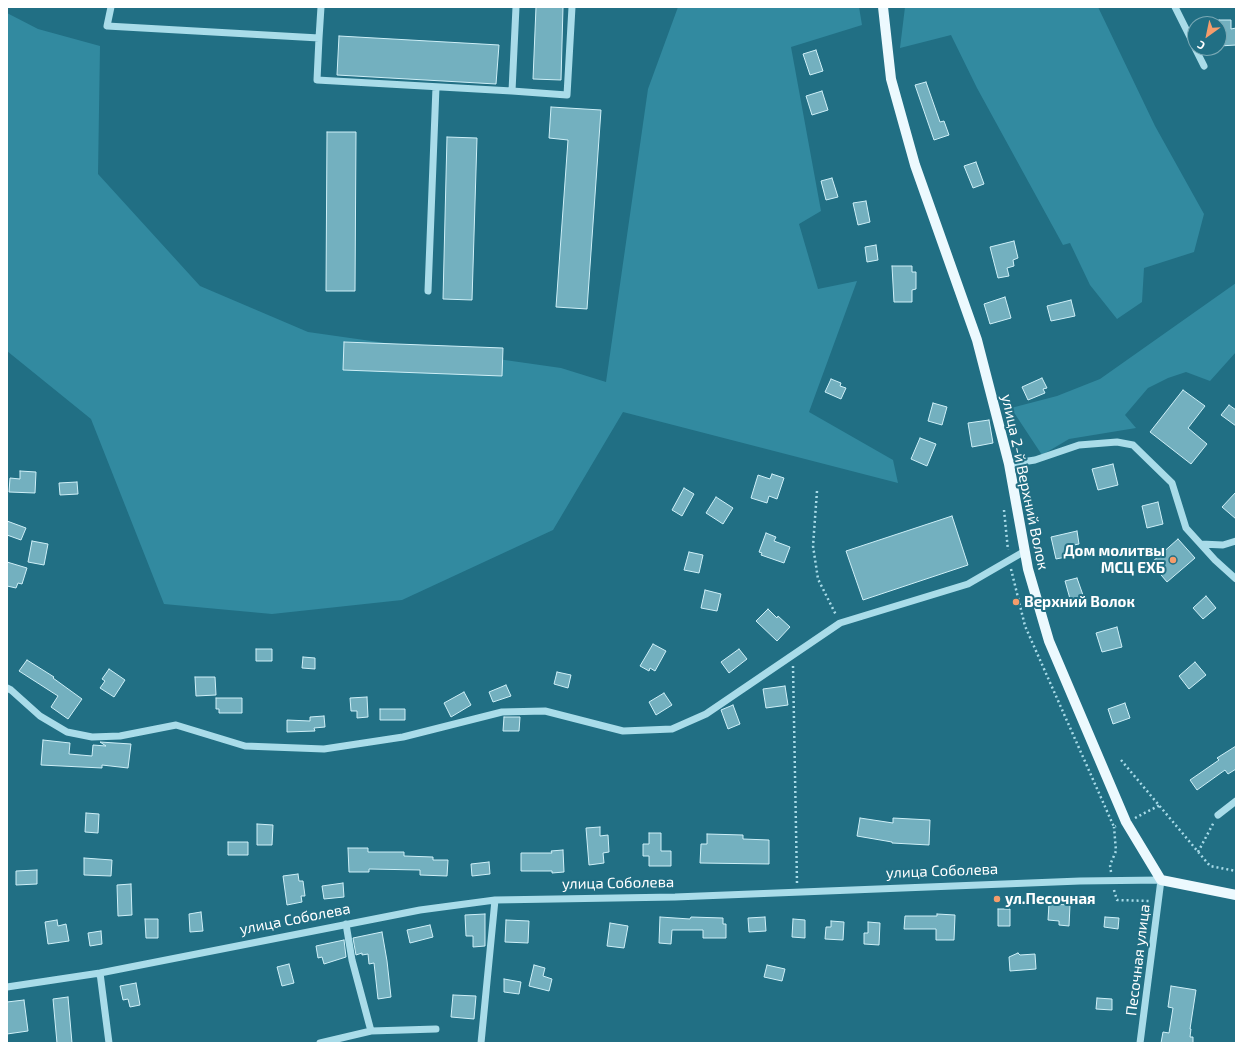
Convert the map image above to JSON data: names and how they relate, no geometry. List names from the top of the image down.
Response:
{
  "streets": {
    "main road": ["улица 2-й Верхний Волок", "улица Соболева"],
    "street": ["Песочная улица"]
  },
  "crossings": [
    ["улица 2-й Верхний Волок", "улица Соболева"],
    ["улица 2-й Верхний Волок", "Песочная улица"],
    ["улица Соболева", "Песочная улица"]
  ],
  "places": ["Дом молитвы МСЦ ЕХБ", "Верхний Волок", "ул.Песочная"],
  "north": "bottom left"
}
